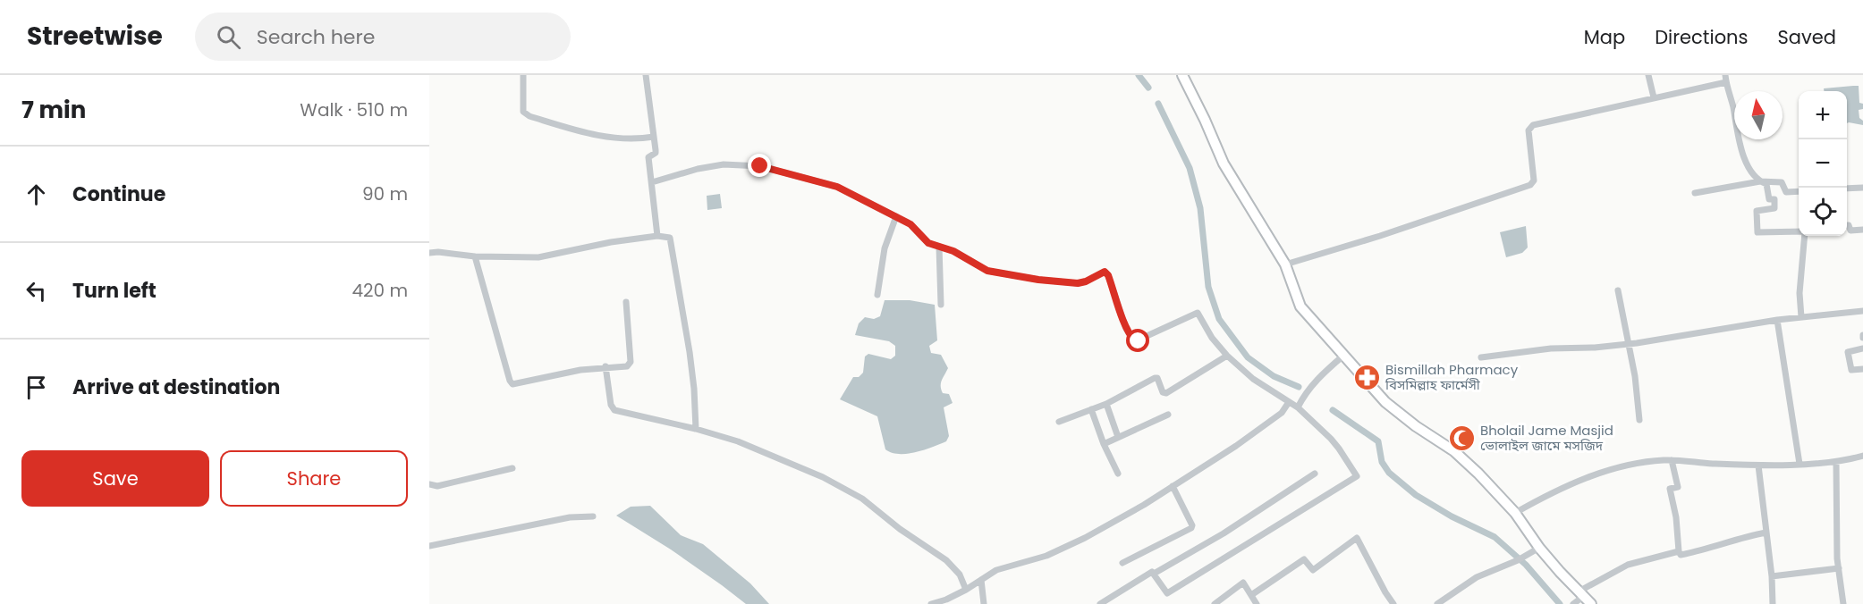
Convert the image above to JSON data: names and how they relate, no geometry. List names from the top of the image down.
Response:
{
  "places": {
    "pharmacy": ["Bismillah Pharmacy বিসমিল্লাহ ফার্মেসী"],
    "mosque": ["Bholail Jame Masjid ভোলাইল জামে মসজিদ"]
  },
  "north": "top",
  "page": {
    "header": "Streetwise",
    "search": "Search here",
    "nav": ["Map", "Directions", "Saved"],
    "heading": ["7 min", "Walk · 510 m"],
    "map_buttons": ["+", "−"],
    "list": [
      ["Continue", "90 m"],
      ["Turn left", "420 m"],
      "Arrive at destination"
    ],
    "buttons": ["Save", "Share"]
  }
}
